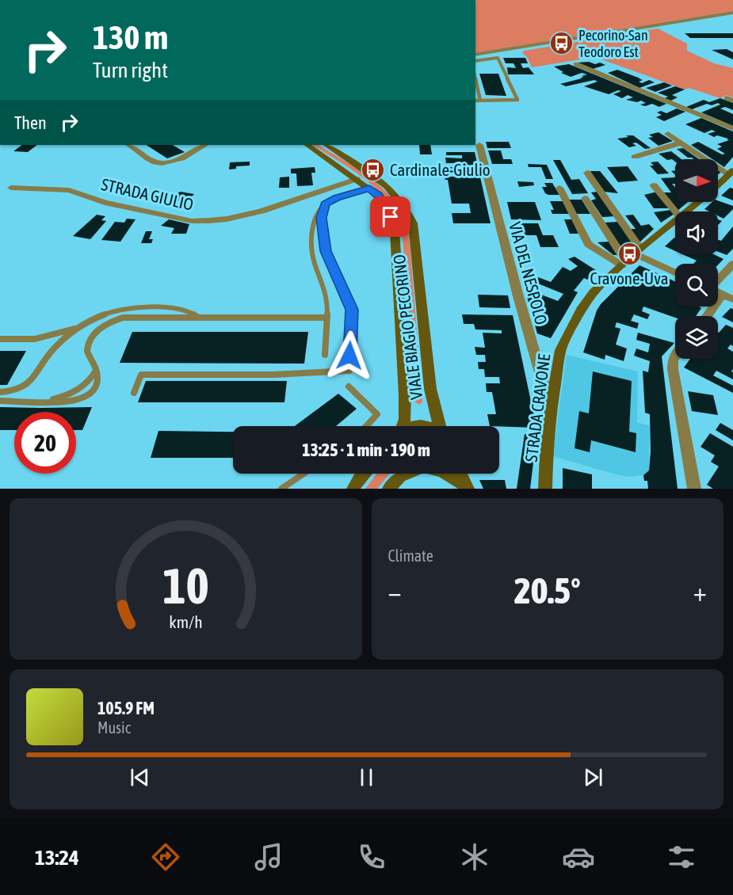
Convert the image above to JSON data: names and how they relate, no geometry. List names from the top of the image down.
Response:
{
  "streets": {
    "main road": ["VIALE BIAGIO PECORINO", "STRADA CRAVONE"],
    "street": ["STRADA GIULIO", "VIA DEL NESPOLO"]
  },
  "crossings": [
    ["VIA DEL NESPOLO", "STRADA CRAVONE"]
  ],
  "places": {
    "bus stop": ["Pecorino-San Teodoro Est", "Cardinale-Giulio", "Cravone-Uva"]
  },
  "north": "right",
  "page": {
    "turn": ["130 m", "Turn right"],
    "then": "Then",
    "limit": "20",
    "trip": "13:25 · 1 min · 190 m",
    "tile": "Climate",
    "heat": ["−", "20.5°", "+"],
    "song": ["105.9 FM", "Music"],
    "tabs": "13:24",
    "gauge": ["10", "km/h"]
  }
}
